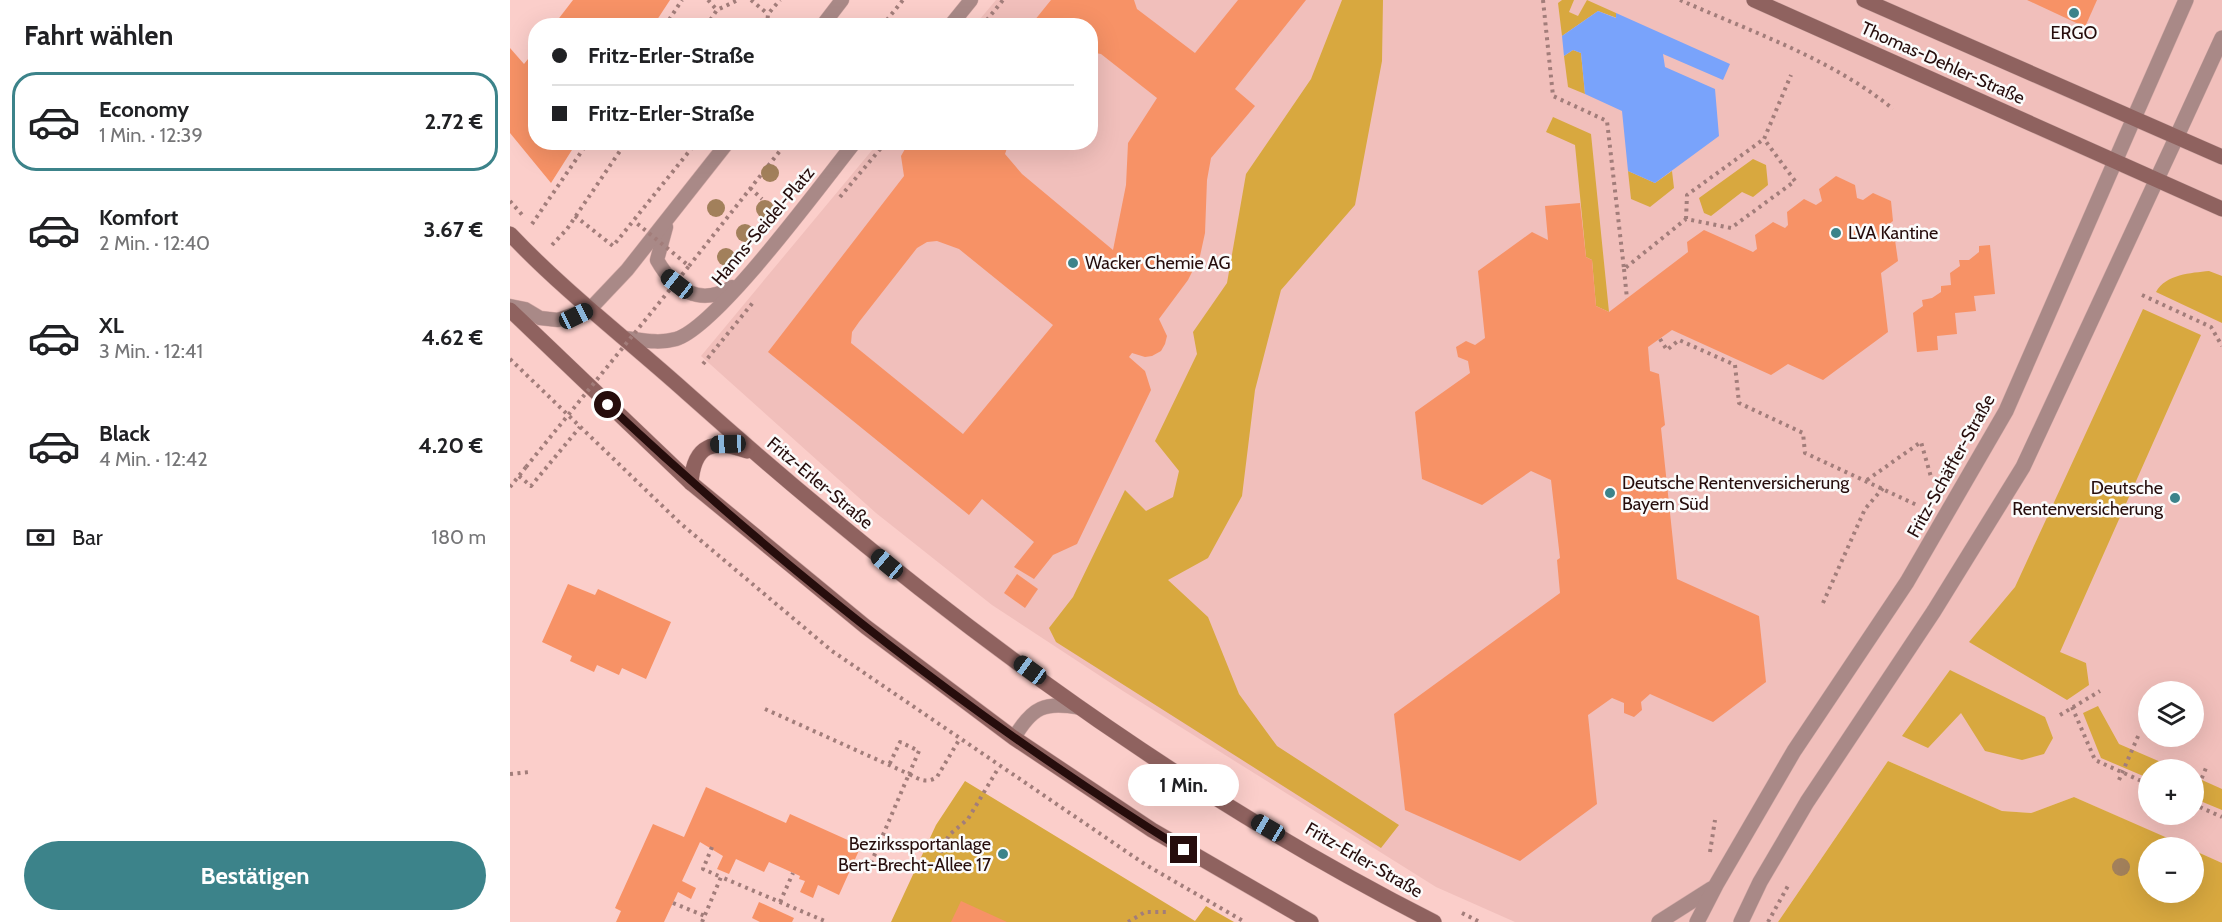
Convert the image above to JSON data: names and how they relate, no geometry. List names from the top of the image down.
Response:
{
  "streets": {
    "main road": ["Thomas-Dehler-Straße", "Fritz-Erler-Straße"],
    "street": ["Fritz-Schäffer-Straße"],
    "lane": ["Hanns-Seidel-Platz"]
  },
  "crossings": [
    ["Thomas-Dehler-Straße", "Fritz-Schäffer-Straße"],
    ["Hanns-Seidel-Platz", "Fritz-Erler-Straße"]
  ],
  "places": [
    "ERGO",
    "LVA Kantine",
    "Wacker Chemie AG",
    "Deutsche Rentenversicherung Bayern Süd",
    "Deutsche Rentenversicherung",
    "Bezirkssportanlage Bert-Brecht-Allee 17"
  ],
  "page": {
    "heading": "Fahrt wählen",
    "banner": ["Fritz-Erler-Straße", "Fritz-Erler-Straße"],
    "list": [
      {
        "name": "Economy",
        "note": "1 Min. · 12:39",
        "value": "2.72 €"
      },
      {
        "name": "Komfort",
        "note": "2 Min. · 12:40",
        "value": "3.67 €"
      },
      {
        "name": "XL",
        "note": "3 Min. · 12:41",
        "value": "4.62 €"
      },
      {
        "name": "Black",
        "note": "4 Min. · 12:42",
        "value": "4.20 €"
      }
    ],
    "pay": ["Bar", "180 m"],
    "map_buttons": ["+", "−"],
    "bubble": "1 Min.",
    "buttons": "Bestätigen"
  }
}
